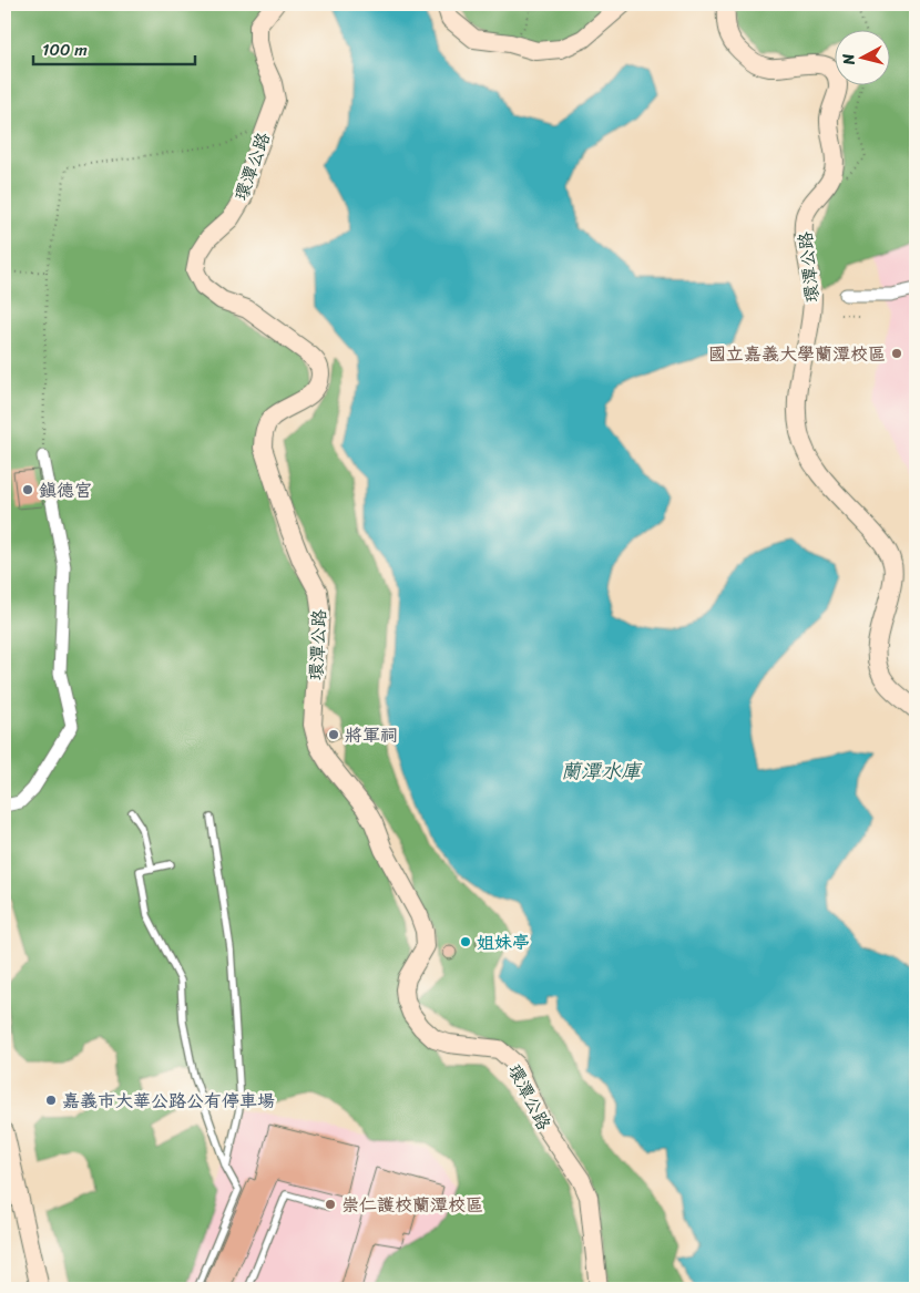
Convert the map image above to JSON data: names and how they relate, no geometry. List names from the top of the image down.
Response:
{
  "streets": {
    "street": ["環潭公路"]
  },
  "water": ["蘭潭水庫"],
  "places": [
    "國立嘉義大學蘭潭校區",
    "鎮德宮",
    "將軍祠",
    "姐妹亭",
    "嘉義市大華公路公有停車場",
    "崇仁護校蘭潭校區"
  ],
  "scale_bar": "100 m",
  "north": "left"
}
